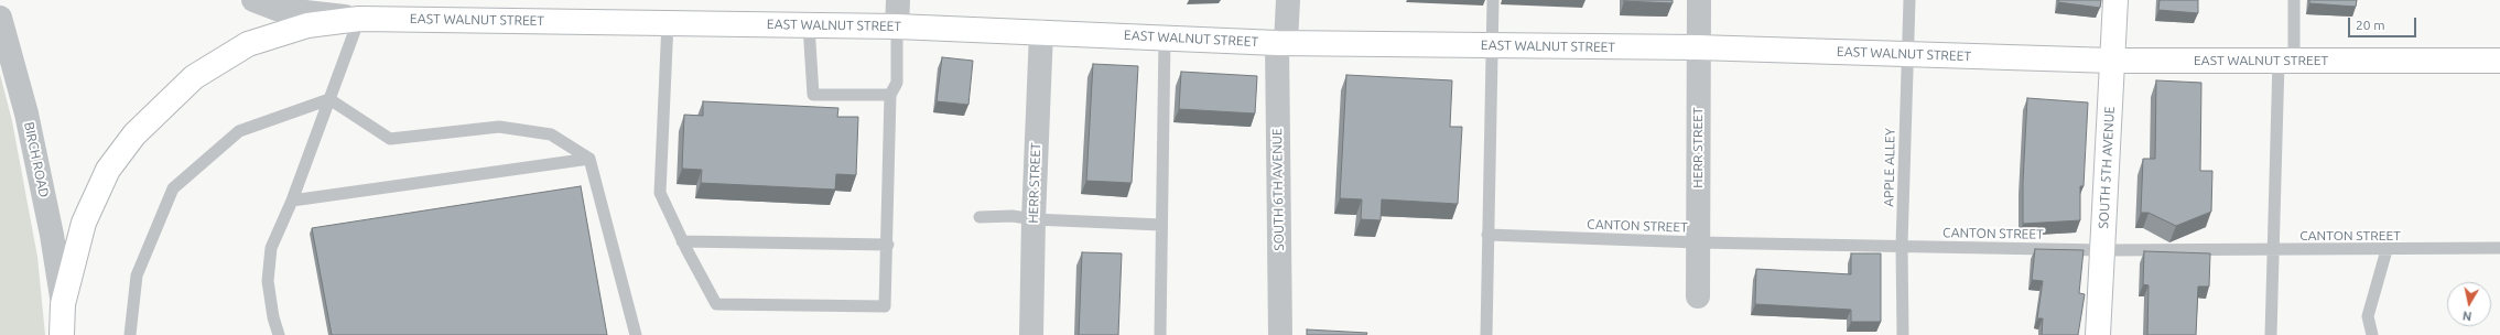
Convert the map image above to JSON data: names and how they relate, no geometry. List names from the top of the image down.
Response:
{
  "streets": {
    "main road": ["EAST WALNUT STREET", "SOUTH 5TH AVENUE"],
    "street": ["HERR STREET", "BIRCH ROAD", "SOUTH 6TH AVENUE"],
    "lane": ["APPLE ALLEY", "CANTON STREET"]
  },
  "crossings": [
    ["EAST WALNUT STREET", "HERR STREET"],
    ["EAST WALNUT STREET", "BIRCH ROAD"],
    ["EAST WALNUT STREET", "APPLE ALLEY"],
    ["EAST WALNUT STREET", "SOUTH 5TH AVENUE"],
    ["EAST WALNUT STREET", "SOUTH 6TH AVENUE"],
    ["HERR STREET", "CANTON STREET"],
    ["APPLE ALLEY", "CANTON STREET"],
    ["SOUTH 5TH AVENUE", "CANTON STREET"]
  ],
  "scale_bar": "20 m",
  "north": "bottom"
}
